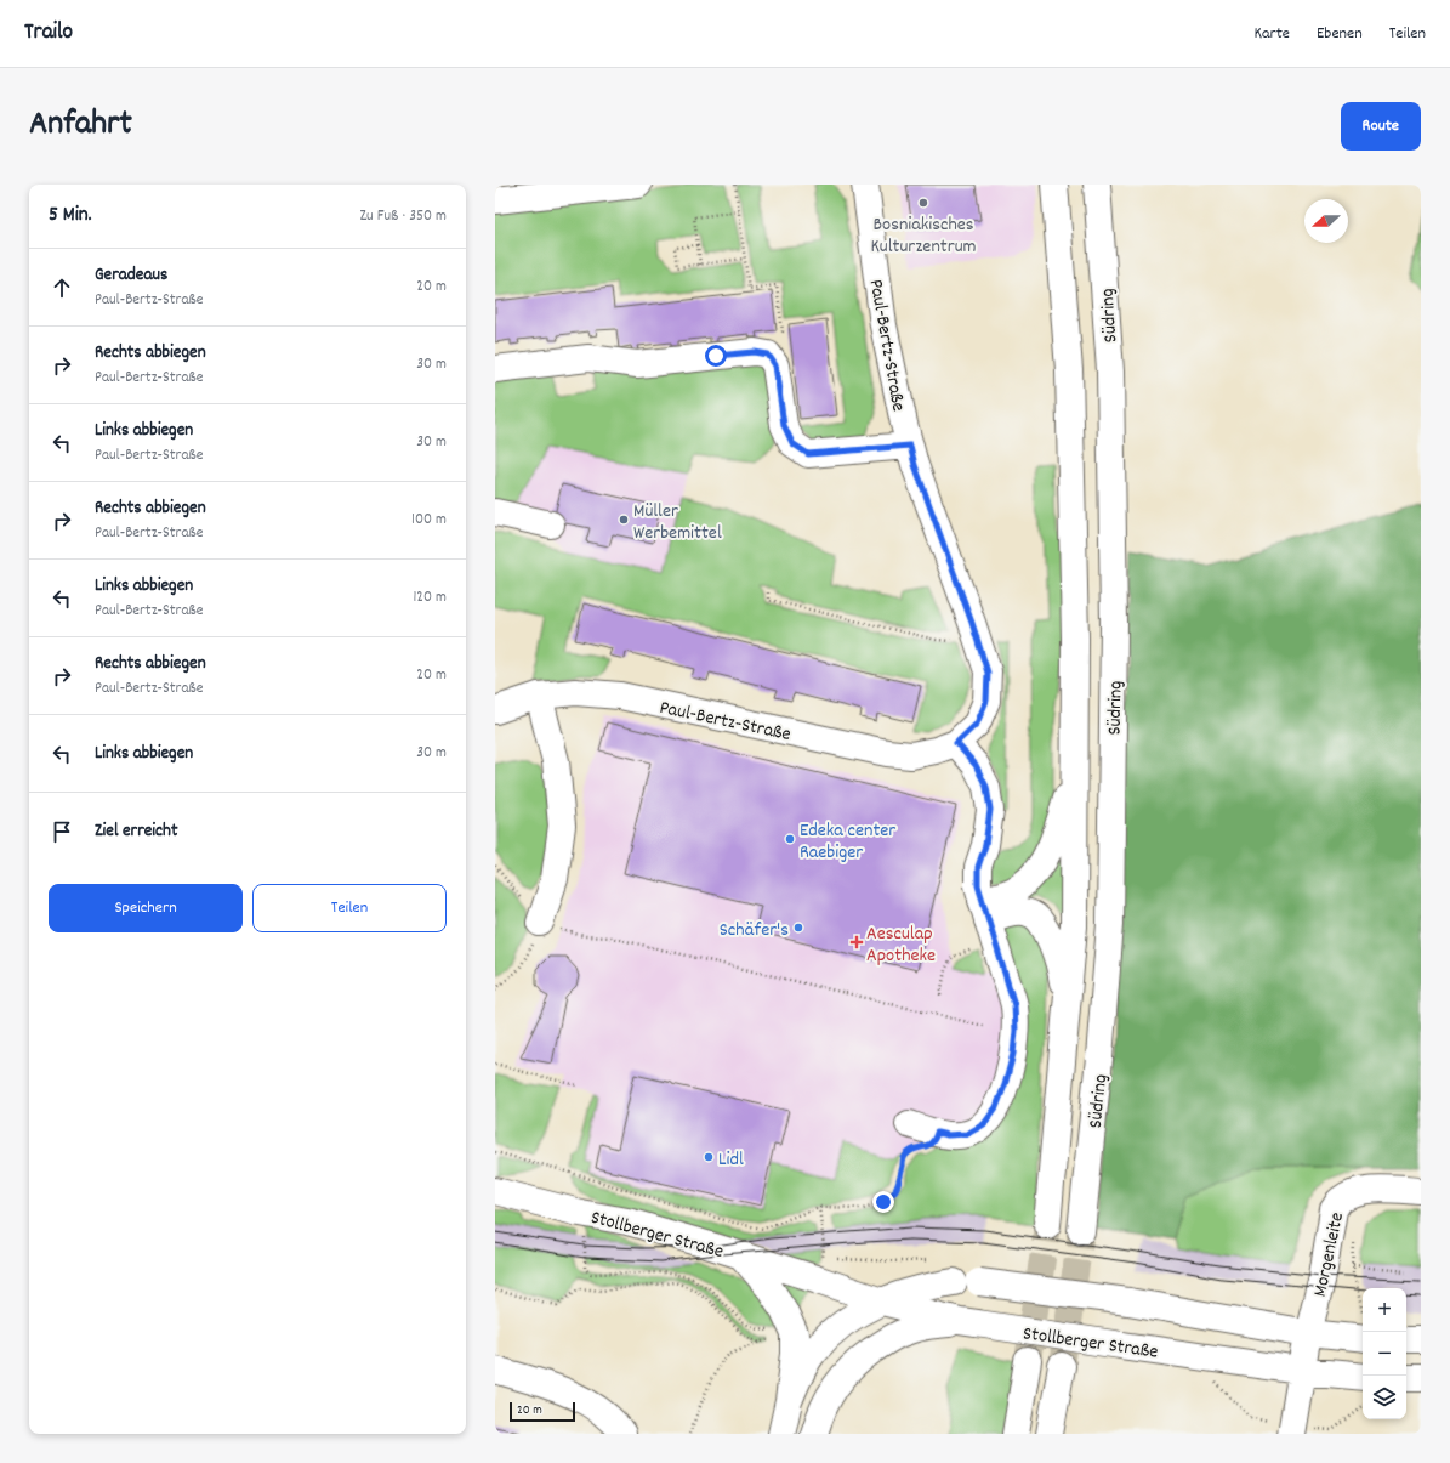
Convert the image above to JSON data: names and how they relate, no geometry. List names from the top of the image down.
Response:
{
  "streets": {
    "main road": [
      "Südring",
      "Paul-Bertz-Straße",
      "Stollberger Straße",
      "Morgenleite"
    ]
  },
  "places": {
    "other": [
      "Bosniakisches Kulturzentrum",
      "Müller Werbemittel",
      "Edeka center Raebiger",
      "Schäfer's",
      "Lidl"
    ],
    "health": ["Aesculap Apotheke"]
  },
  "scale_bar": "20 m",
  "north": "left",
  "page": {
    "header": "Trailo",
    "nav": ["Karte", "Ebenen", "Teilen"],
    "title": "Anfahrt",
    "buttons": [
      "Route",
      ["Speichern", "Teilen"]
    ],
    "heading": ["5 Min.", "Zu Fuß · 350 m"],
    "list": [
      ["Geradeaus", "Paul-Bertz-Straße", "20 m"],
      ["Rechts abbiegen", "Paul-Bertz-Straße", "30 m"],
      ["Links abbiegen", "Paul-Bertz-Straße", "30 m"],
      ["Rechts abbiegen", "Paul-Bertz-Straße", "100 m"],
      ["Links abbiegen", "Paul-Bertz-Straße", "120 m"],
      ["Rechts abbiegen", "Paul-Bertz-Straße", "20 m"],
      ["Links abbiegen", "30 m"],
      "Ziel erreicht"
    ],
    "map_buttons": ["+", "−"],
    "scale": "20 m"
  }
}
